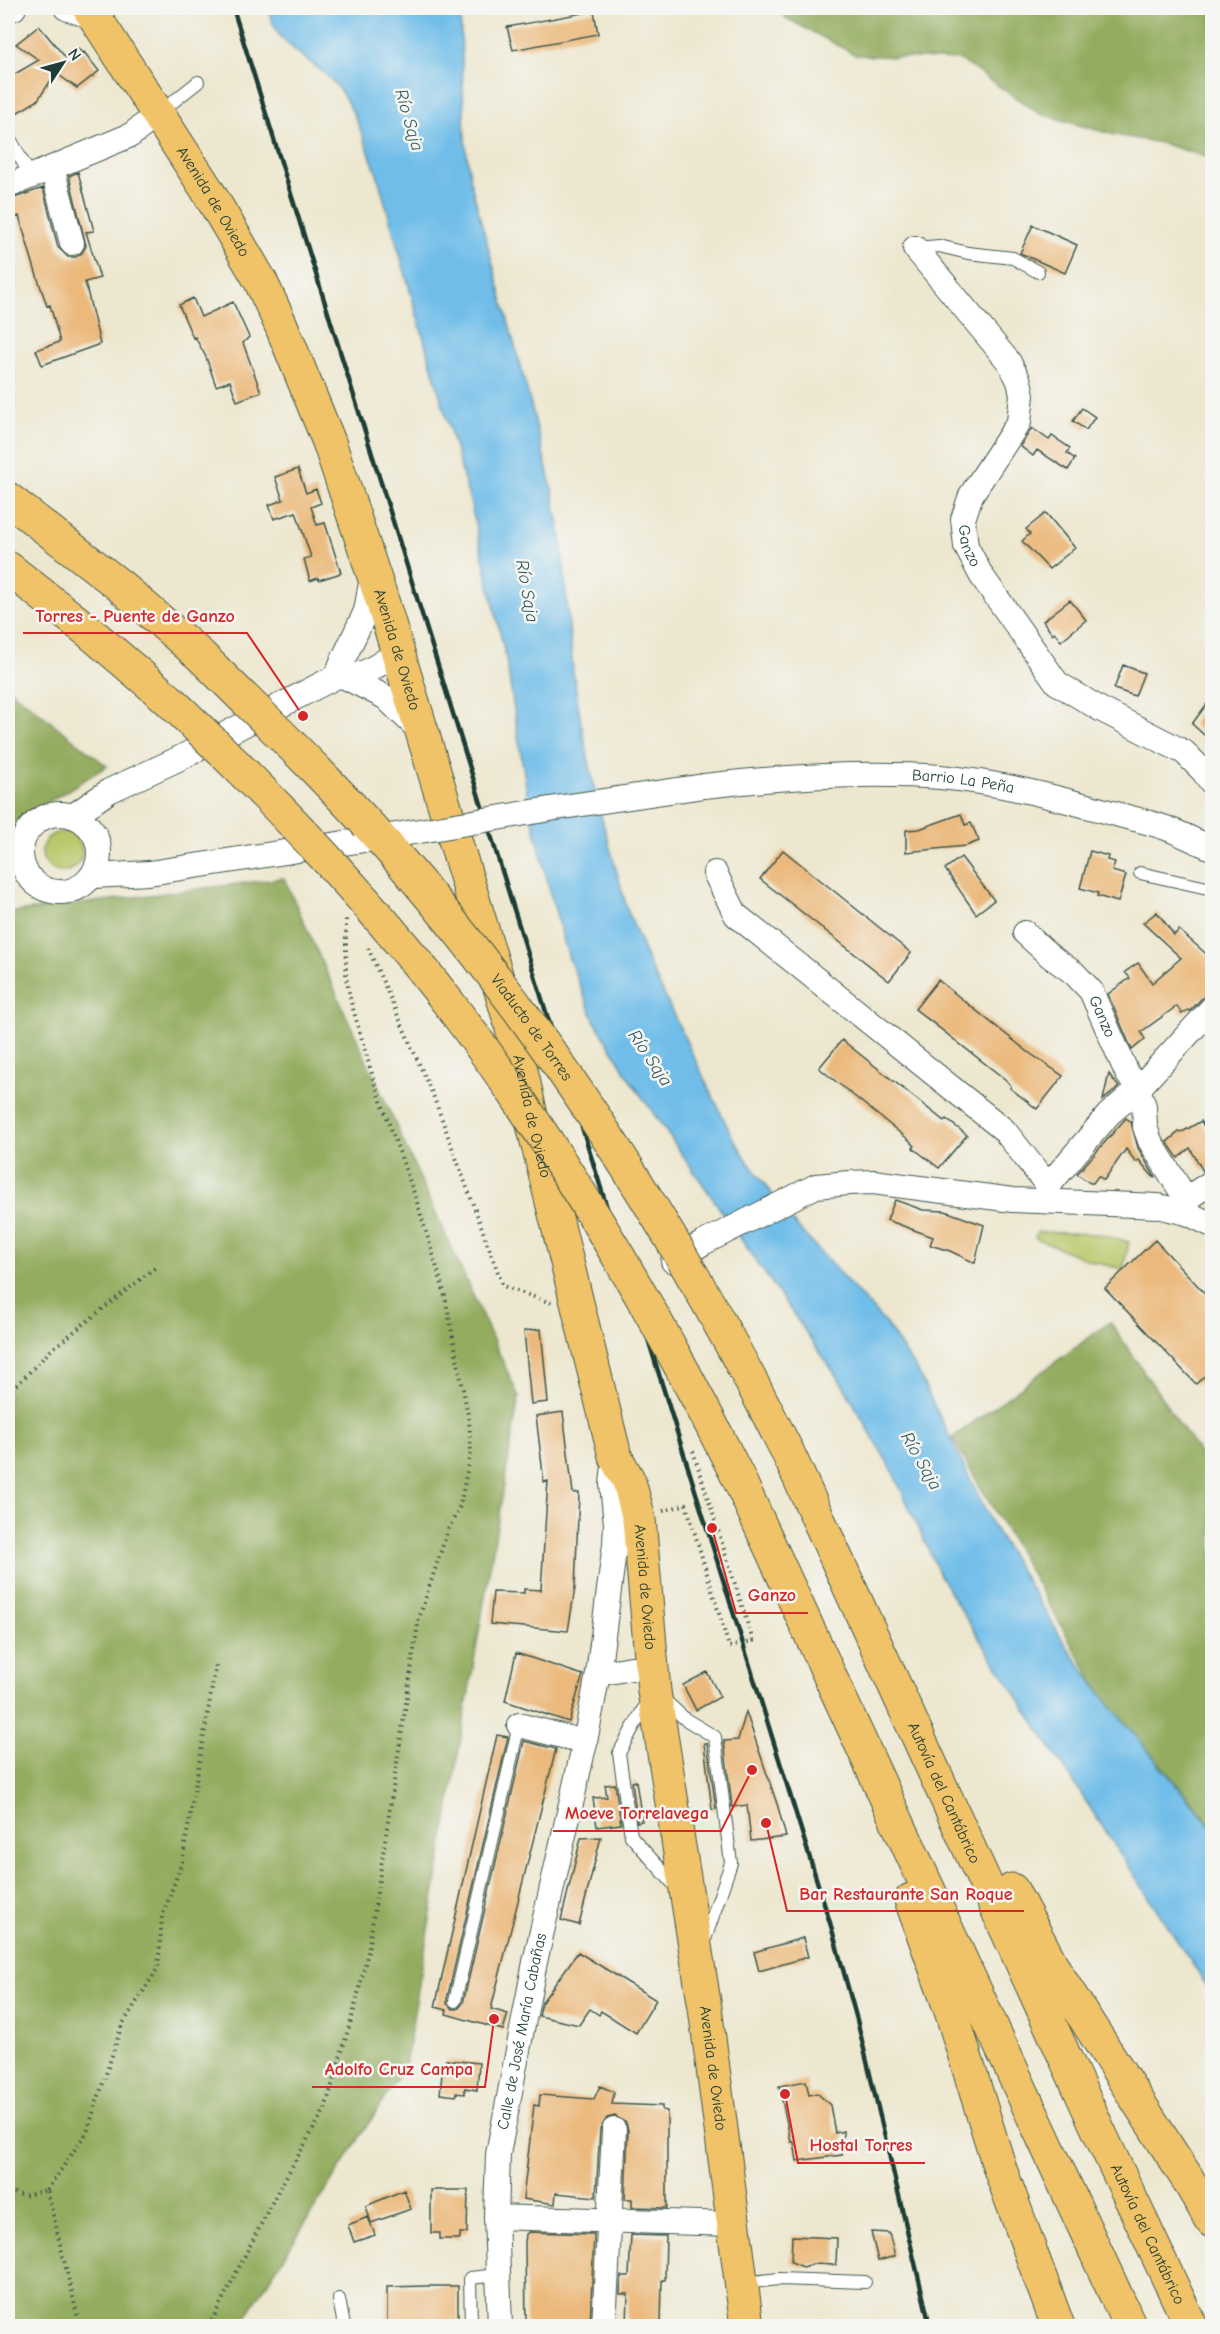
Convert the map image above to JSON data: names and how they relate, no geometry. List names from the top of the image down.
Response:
{
  "streets": {
    "highway": ["Avenida de Oviedo", "Viaducto de Torres", "Autovía del Cantábrico"],
    "street": ["Ganzo", "Barrio La Peña", "Calle de José María Cabañas"]
  },
  "crossings": [
    ["Avenida de Oviedo", "Calle de José María Cabañas"],
    ["Viaducto de Torres", "Autovía del Cantábrico"]
  ],
  "water": ["Río Saja"],
  "places": [
    "Torres - Puente de Ganzo",
    "Ganzo",
    "Moeve Torrelavega",
    "Bar Restaurante San Roque",
    "Adolfo Cruz Campa",
    "Hostal Torres"
  ],
  "north": "top right"
}
